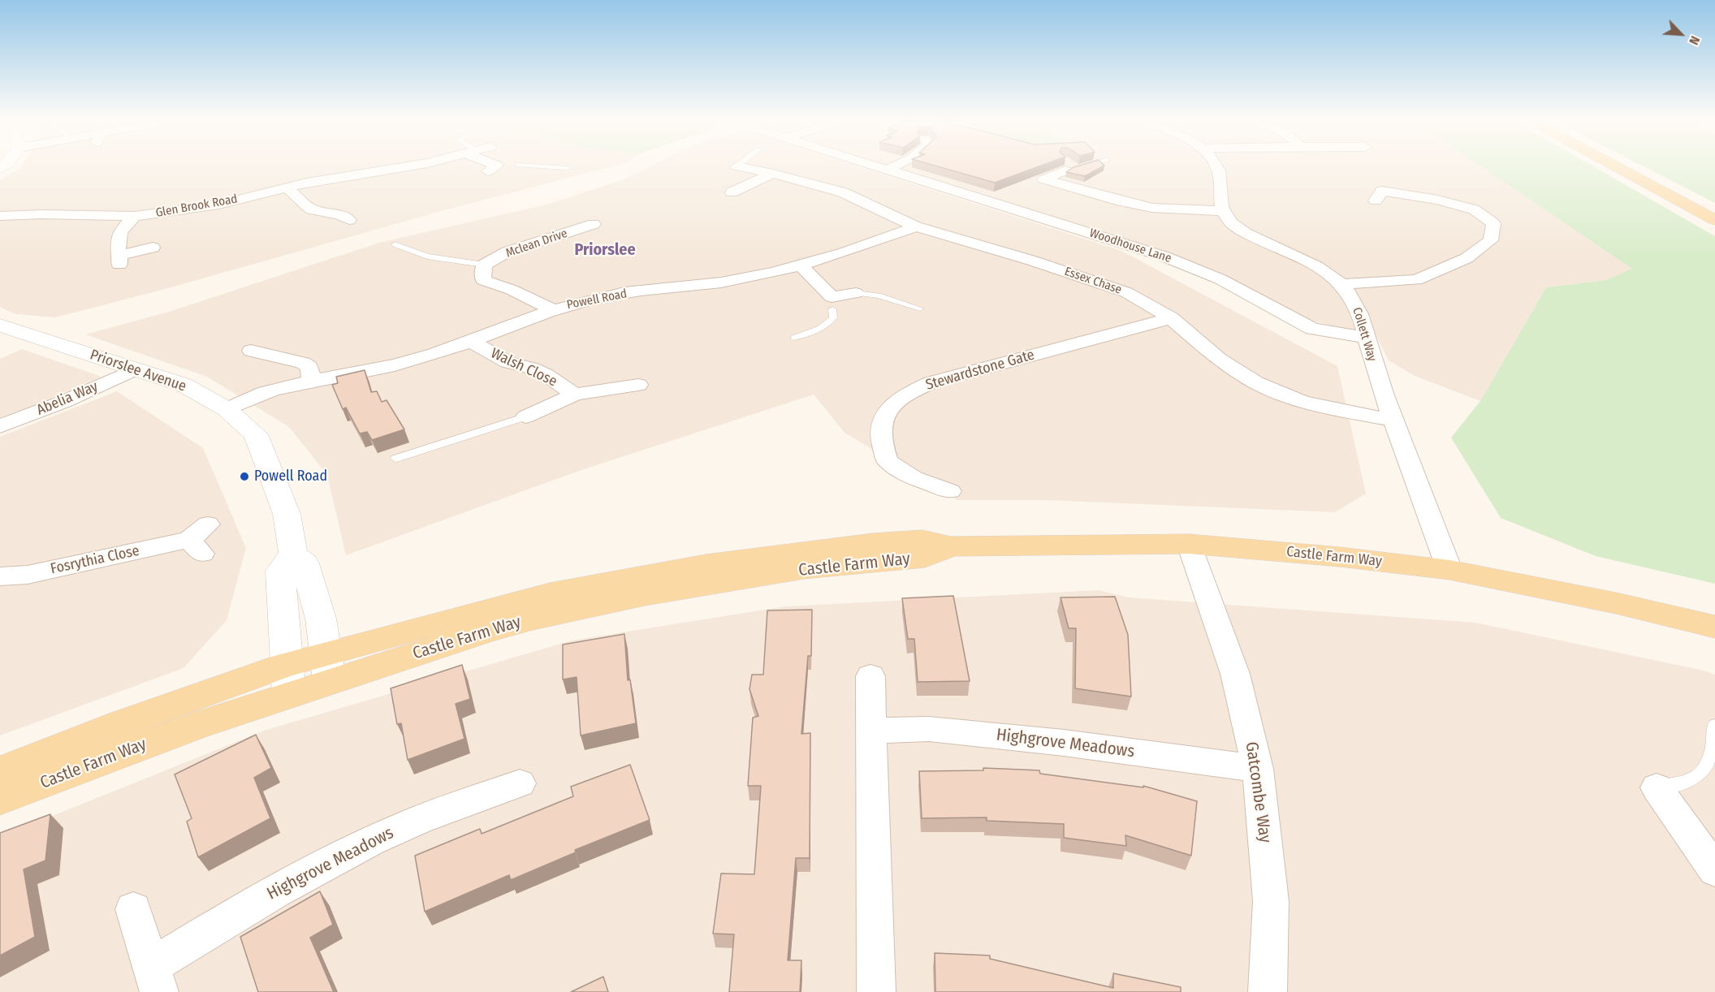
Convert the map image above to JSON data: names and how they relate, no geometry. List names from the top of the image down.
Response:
{
  "streets": {
    "main road": ["Castle Farm Way"],
    "street": [
      "Glen Brook Road",
      "Mclean Drive",
      "Woodhouse Lane",
      "Essex Chase",
      "Powell Road",
      "Collett Way",
      "Walsh Close",
      "Stewardstone Gate",
      "Priorslee Avenue",
      "Abelia Way",
      "Fosrythia Close",
      "Highgrove Meadows",
      "Gatcombe Way"
    ]
  },
  "crossings": [
    ["Woodhouse Lane", "Collett Way"],
    ["Essex Chase", "Powell Road"],
    ["Essex Chase", "Collett Way"],
    ["Essex Chase", "Stewardstone Gate"],
    ["Powell Road", "Walsh Close"],
    ["Powell Road", "Priorslee Avenue"],
    ["Collett Way", "Castle Farm Way"],
    ["Priorslee Avenue", "Abelia Way"],
    ["Castle Farm Way", "Gatcombe Way"],
    ["Highgrove Meadows", "Gatcombe Way"]
  ],
  "districts": ["Priorslee"],
  "places": ["Powell Road"],
  "north": "bottom right"
}
